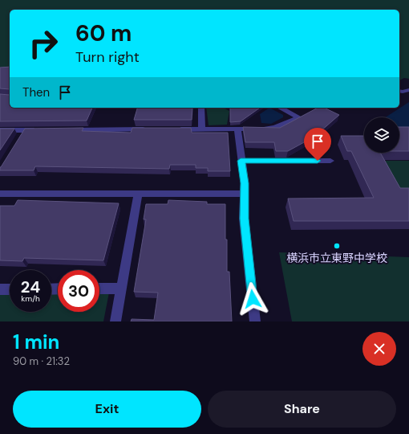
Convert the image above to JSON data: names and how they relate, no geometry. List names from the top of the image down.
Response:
{
  "places": ["横浜市立東野中学校"],
  "page": {
    "turn": ["60 m", "Turn right"],
    "then": "Then",
    "speed": "24 km/h",
    "limit": "30",
    "heading": ["1 min", "90 m · 21:32"],
    "buttons": ["Exit", "Share"]
  }
}
